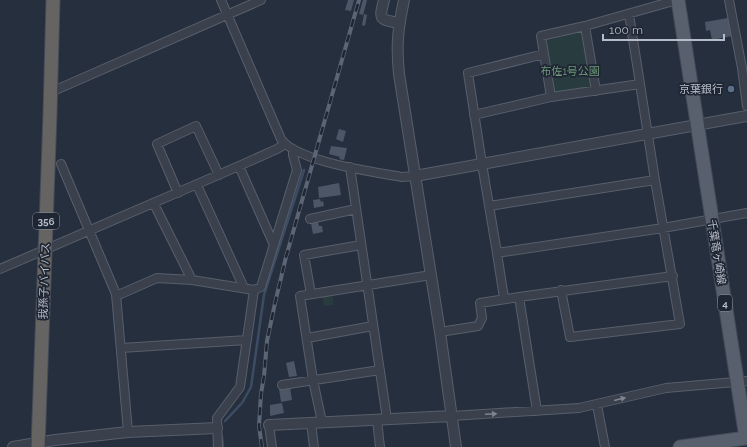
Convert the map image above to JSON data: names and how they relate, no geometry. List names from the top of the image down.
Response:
{
  "streets": {
    "highway": ["356", "我孫子バイパス"],
    "main road": ["千葉竜ヶ崎線", "4"]
  },
  "parks": ["布佐1号公園"],
  "places": ["京葉銀行"],
  "scale_bar": "100 m"
}
